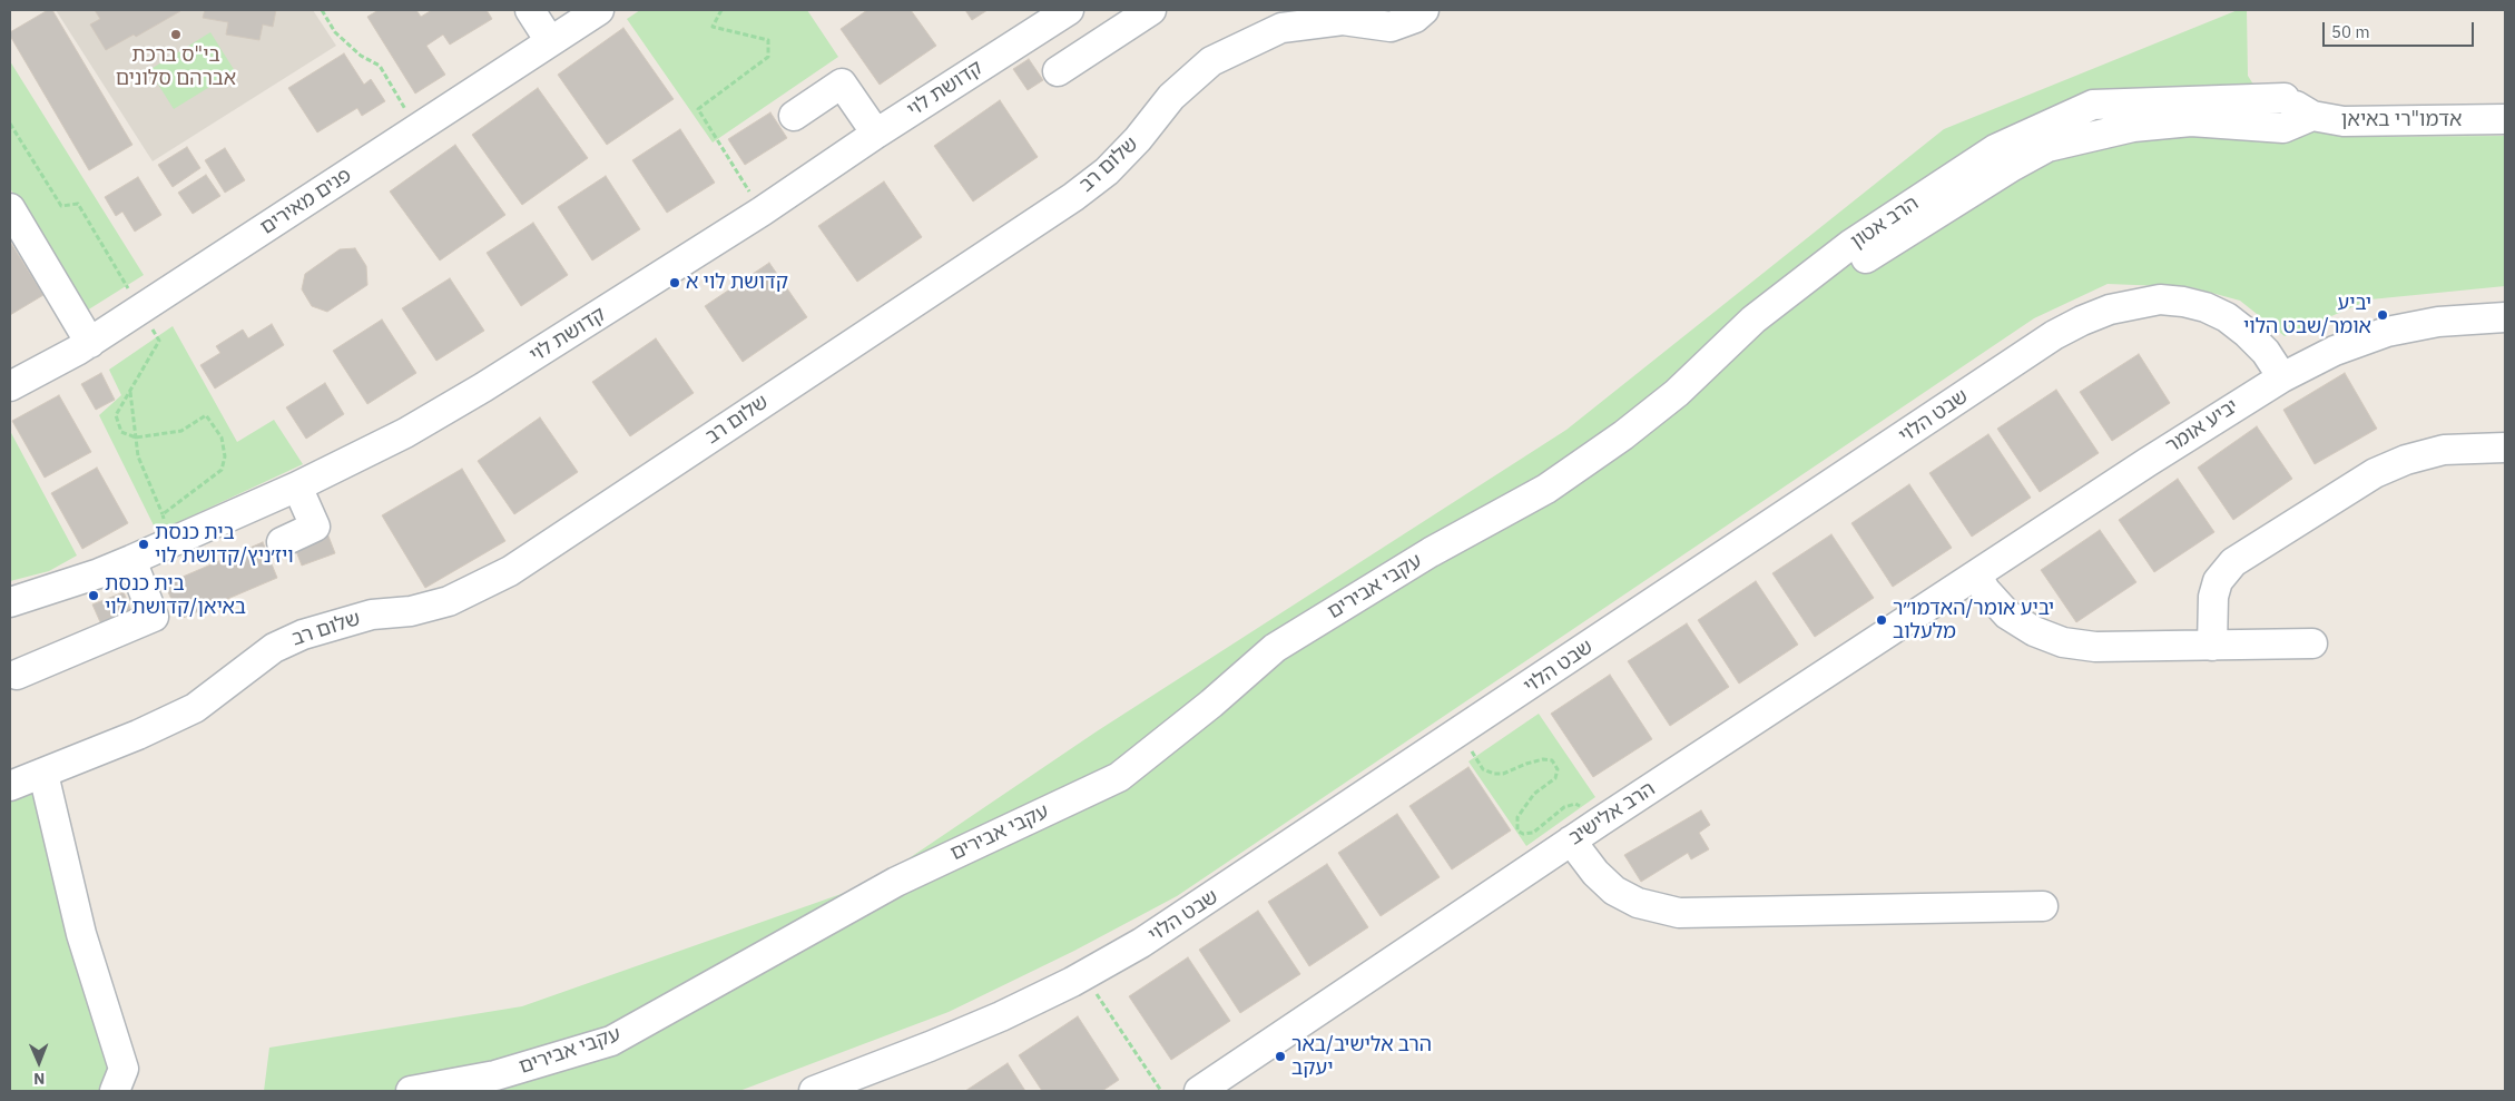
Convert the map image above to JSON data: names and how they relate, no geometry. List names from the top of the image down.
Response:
{
  "streets": {
    "street": [
      "קדושת לוי",
      "אדמו\"רי באיאן",
      "שלום רב",
      "פנים מאירים",
      "הרב אטון",
      "שבט הלוי",
      "יביע אומר",
      "עקבי אבירים",
      "הרב אלישיב"
    ]
  },
  "crossings": [
    ["אדמו\"רי באיאן", "הרב אטון"],
    ["הרב אטון", "עקבי אבירים"],
    ["שבט הלוי", "יביע אומר"],
    ["יביע אומר", "הרב אלישיב"]
  ],
  "places": [
    "בי\"ס ברכת אברהם סלונים",
    "קדושת לוי א",
    "יביע אומר/שבט הלוי",
    "בית כנסת ויז׳ניץ/קדושת לוי",
    "בית כנסת באיאן/קדושת לוי",
    "יביע אומר/האדמו״ר מלעלוב",
    "הרב אלישיב/באר יעקב"
  ],
  "scale_bar": "50 m",
  "north": "bottom"
}
